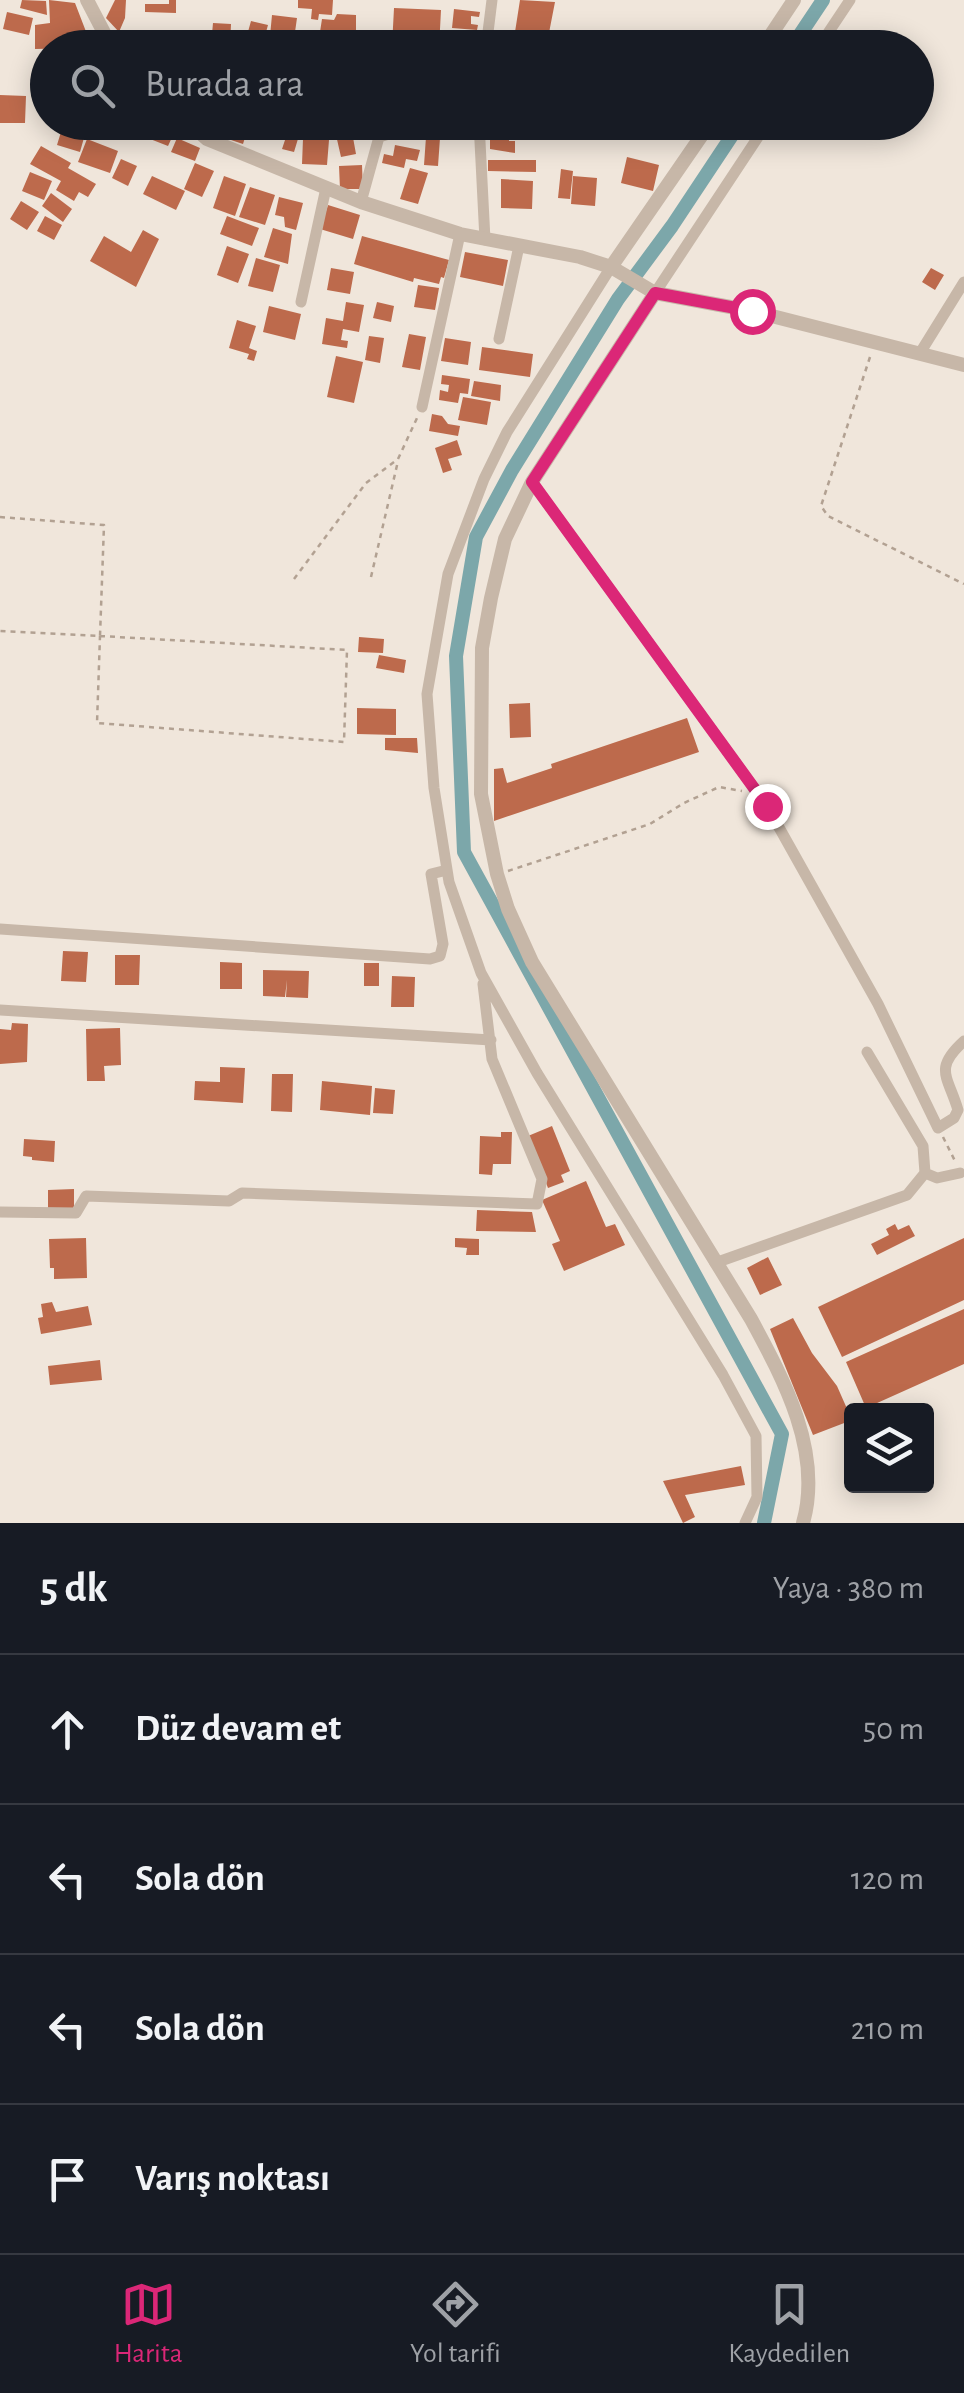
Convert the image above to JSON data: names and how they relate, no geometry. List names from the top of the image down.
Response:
{
  "page": {
    "search": "Burada ara",
    "heading": ["5 dk", "Yaya · 380 m"],
    "list": [
      ["Düz devam et", "50 m"],
      ["Sola dön", "120 m"],
      ["Sola dön", "210 m"],
      "Varış noktası"
    ],
    "nav": ["Harita", "Yol tarifi", "Kaydedilen"]
  }
}
